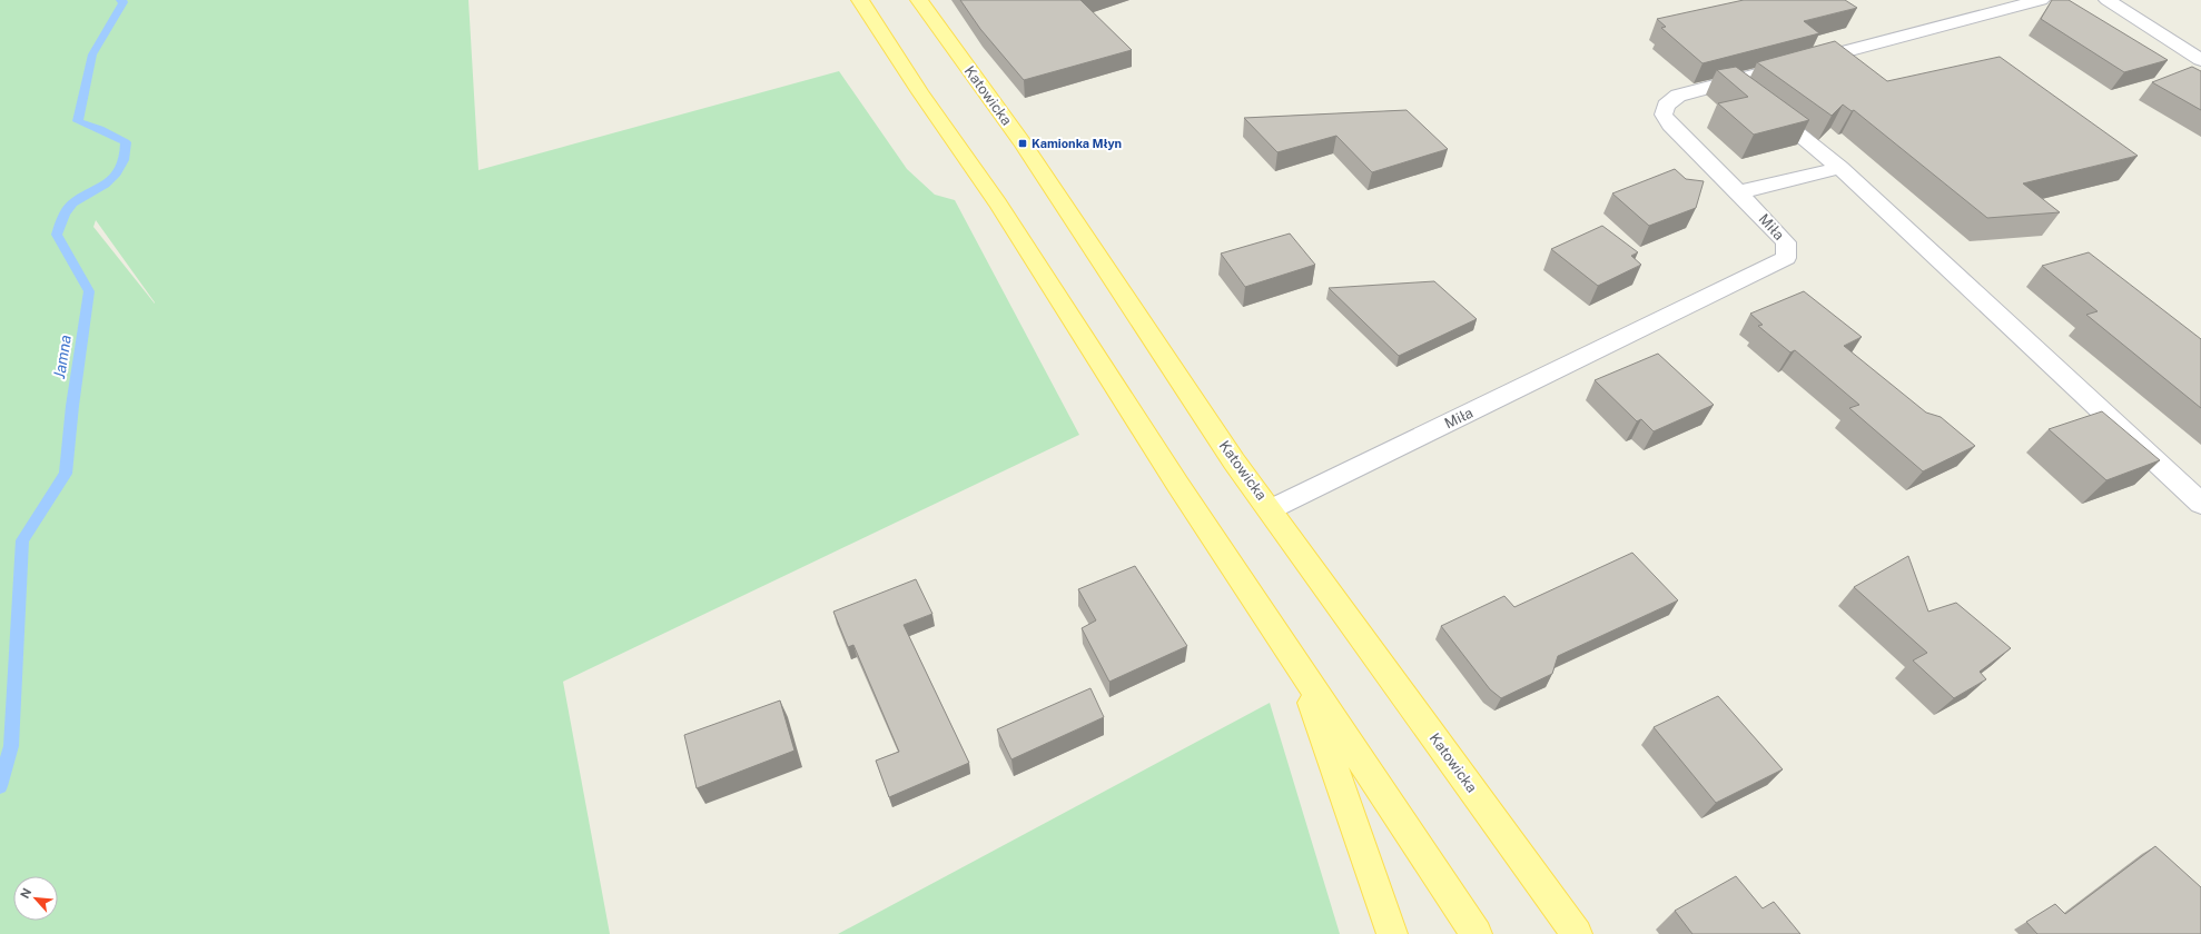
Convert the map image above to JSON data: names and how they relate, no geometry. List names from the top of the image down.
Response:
{
  "streets": {
    "main road": ["Katowicka"],
    "street": ["Miła"]
  },
  "crossings": [
    ["Katowicka", "Miła"]
  ],
  "water": ["Jamna"],
  "places": {
    "transit": ["Kamionka Młyn"]
  },
  "north": "top left"
}
